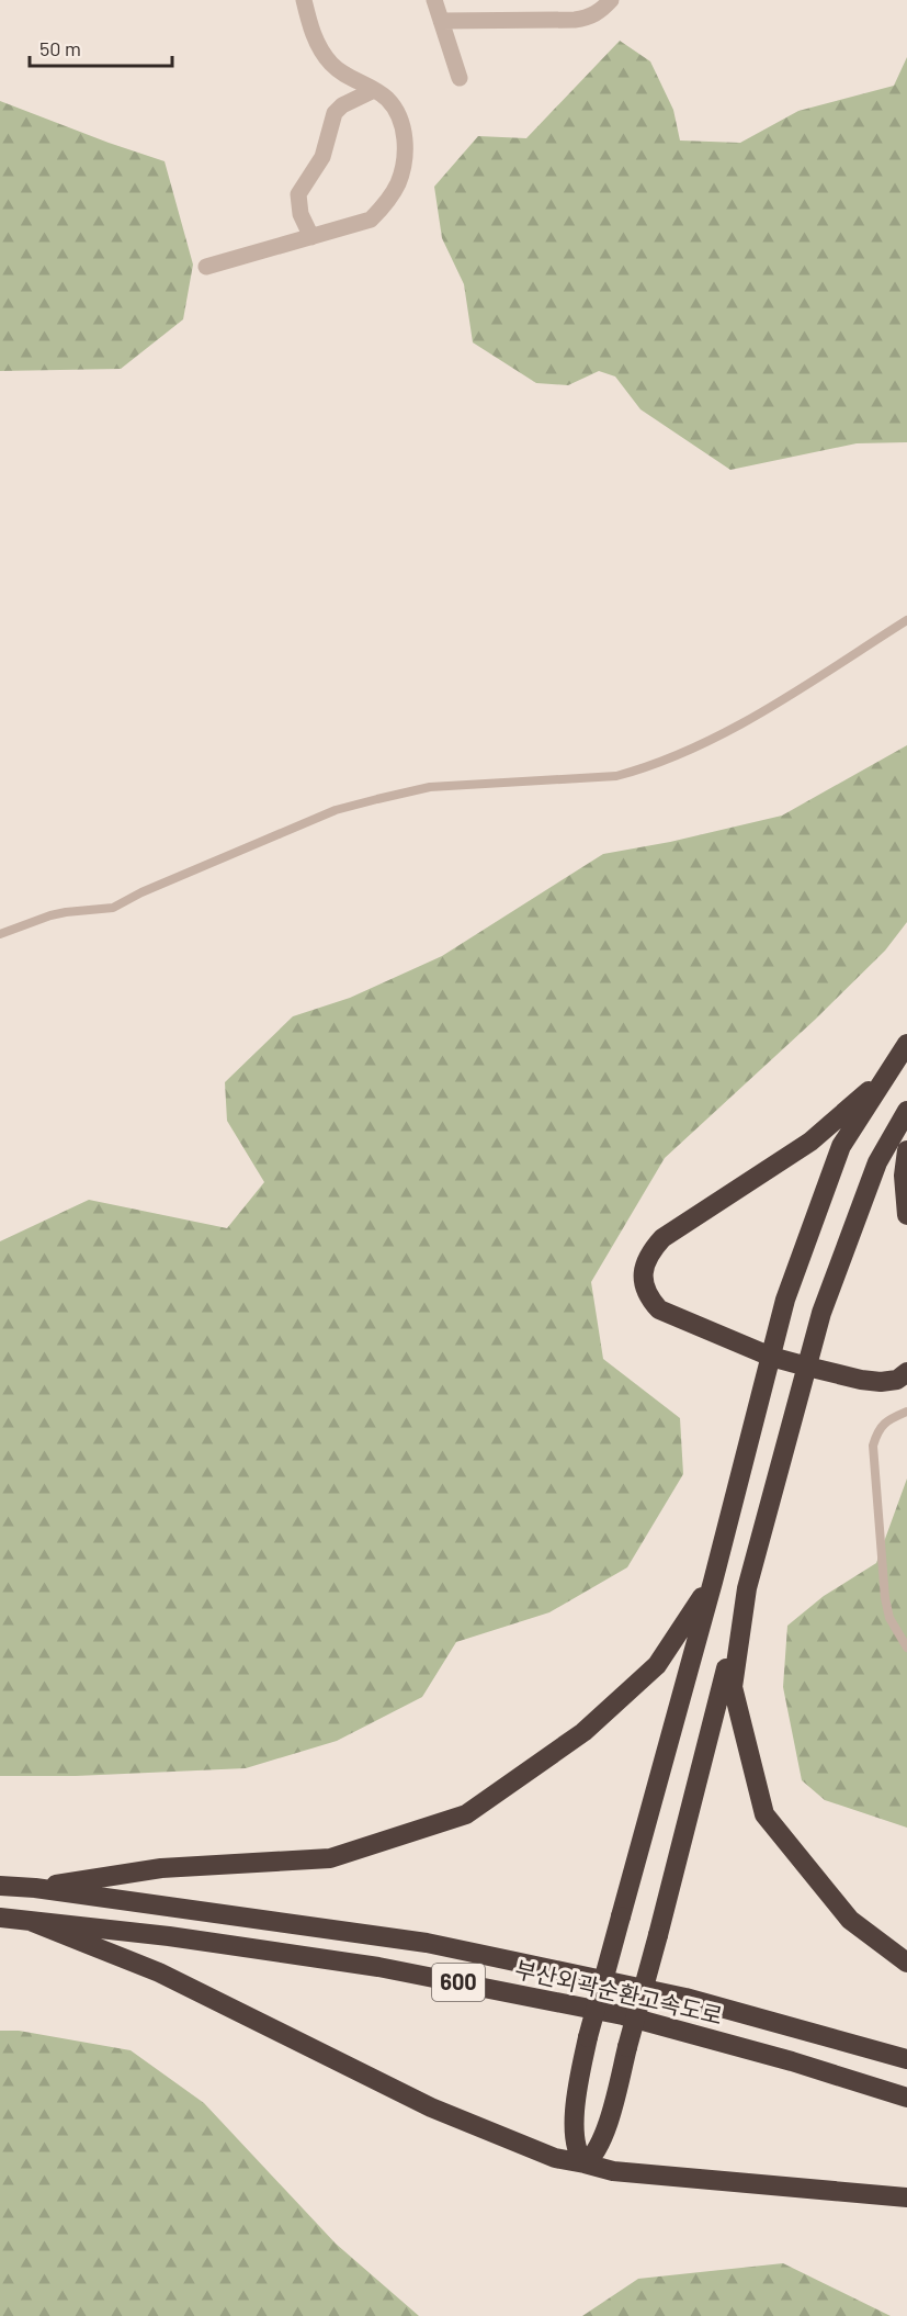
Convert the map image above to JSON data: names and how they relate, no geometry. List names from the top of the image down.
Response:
{
  "streets": {
    "highway": ["600", "부산외곽순환고속도로"]
  },
  "scale_bar": "50 m"
}
